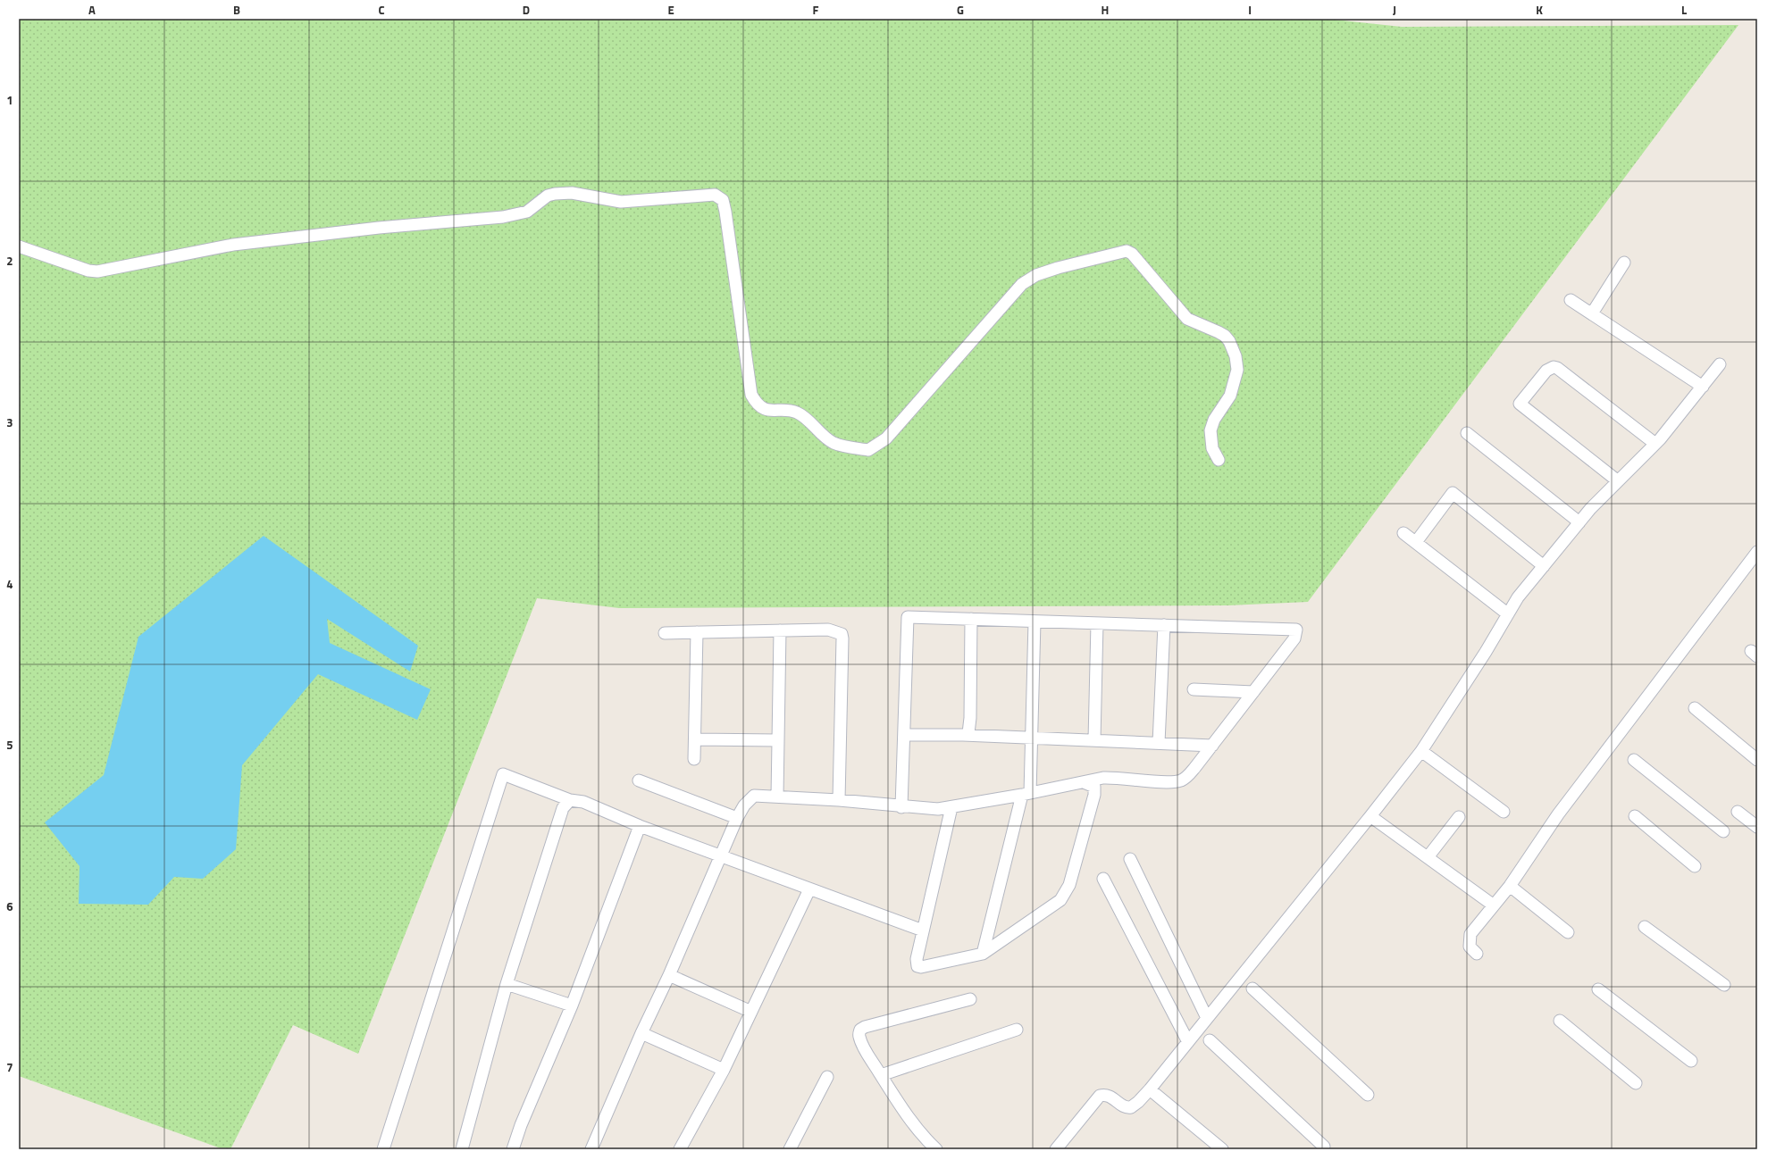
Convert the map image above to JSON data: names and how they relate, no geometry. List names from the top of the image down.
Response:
{
  "grid": {
    "columns": [
      "A",
      "B",
      "C",
      "D",
      "E",
      "F",
      "G",
      "H",
      "I",
      "J",
      "K",
      "L"
    ],
    "rows": [
      "1",
      "2",
      "3",
      "4",
      "5",
      "6",
      "7"
    ]
  }
}
